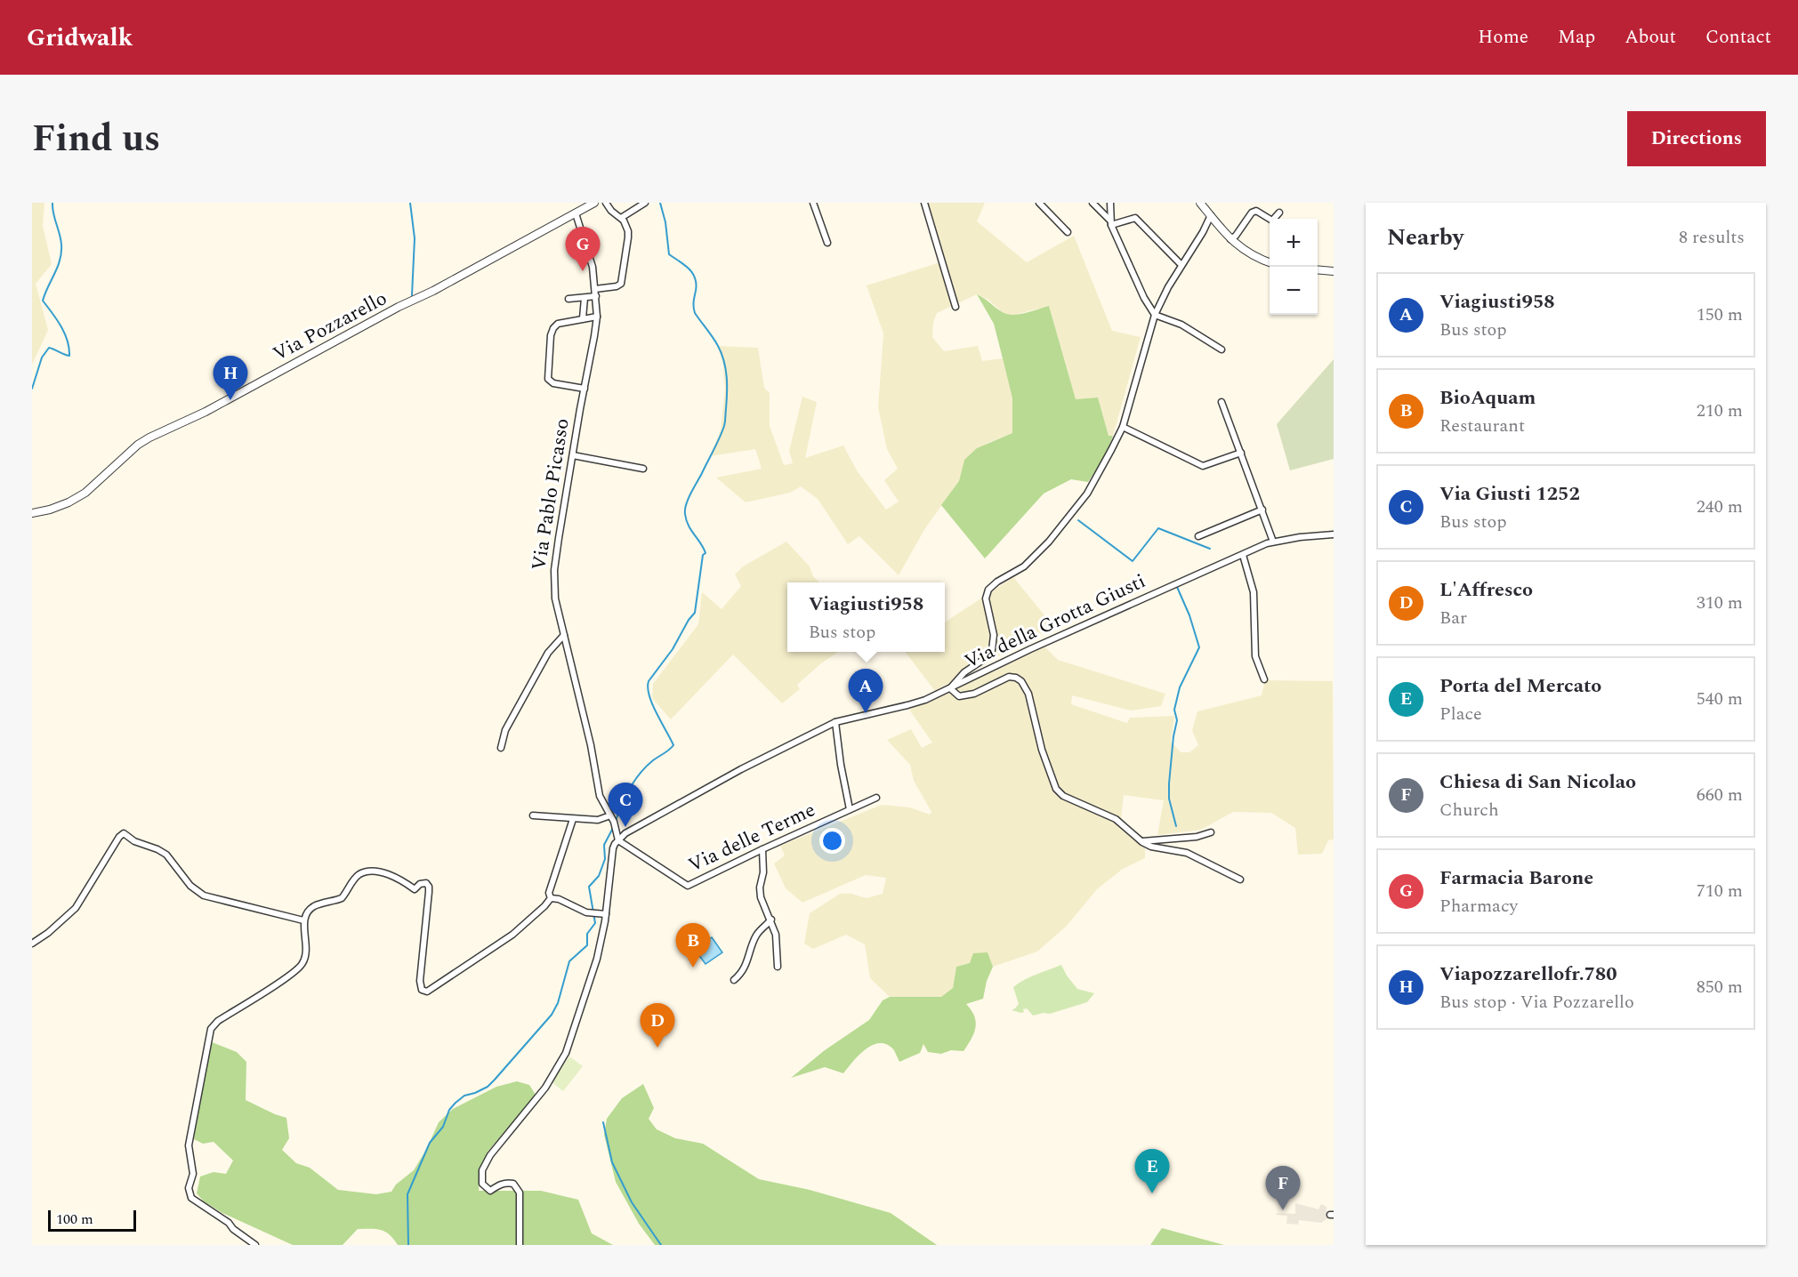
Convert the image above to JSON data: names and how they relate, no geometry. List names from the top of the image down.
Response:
{
  "streets": {
    "street": [
      "Via Pozzarello",
      "Via Pablo Picasso",
      "Via della Grotta Giusti",
      "Via delle Terme"
    ]
  },
  "crossings": [
    ["Via Pozzarello", "Via Pablo Picasso"],
    ["Via Pablo Picasso", "Via della Grotta Giusti"],
    ["Via Pablo Picasso", "Via delle Terme"],
    ["Via della Grotta Giusti", "Via delle Terme"]
  ],
  "scale_bar": "100 m",
  "page": {
    "header": "Gridwalk",
    "nav": [
      "Home",
      "Map",
      "About",
      "Contact"
    ],
    "title": "Find us",
    "buttons": "Directions",
    "heading": ["Nearby", "8 results"],
    "map_buttons": ["+", "−"],
    "pins": [
      "G",
      "H",
      "A",
      "C",
      "B",
      "D",
      "E",
      "F"
    ],
    "list": [
      {
        "mark": "A",
        "name": "Viagiusti958",
        "note": "Bus stop",
        "value": "150 m"
      },
      {
        "mark": "B",
        "name": "BioAquam",
        "note": "Restaurant",
        "value": "210 m"
      },
      {
        "mark": "C",
        "name": "Via Giusti 1252",
        "note": "Bus stop",
        "value": "240 m"
      },
      {
        "mark": "D",
        "name": "L'Affresco",
        "note": "Bar",
        "value": "310 m"
      },
      {
        "mark": "E",
        "name": "Porta del Mercato",
        "note": "Place",
        "value": "540 m"
      },
      {
        "mark": "F",
        "name": "Chiesa di San Nicolao",
        "note": "Church",
        "value": "660 m"
      },
      {
        "mark": "G",
        "name": "Farmacia Barone",
        "note": "Pharmacy",
        "value": "710 m"
      },
      {
        "mark": "H",
        "name": "Viapozzarellofr.780",
        "note": "Bus stop · Via Pozzarello",
        "value": "850 m"
      }
    ],
    "popup": ["Viagiusti958", "Bus stop"],
    "scale": "100 m"
  }
}
